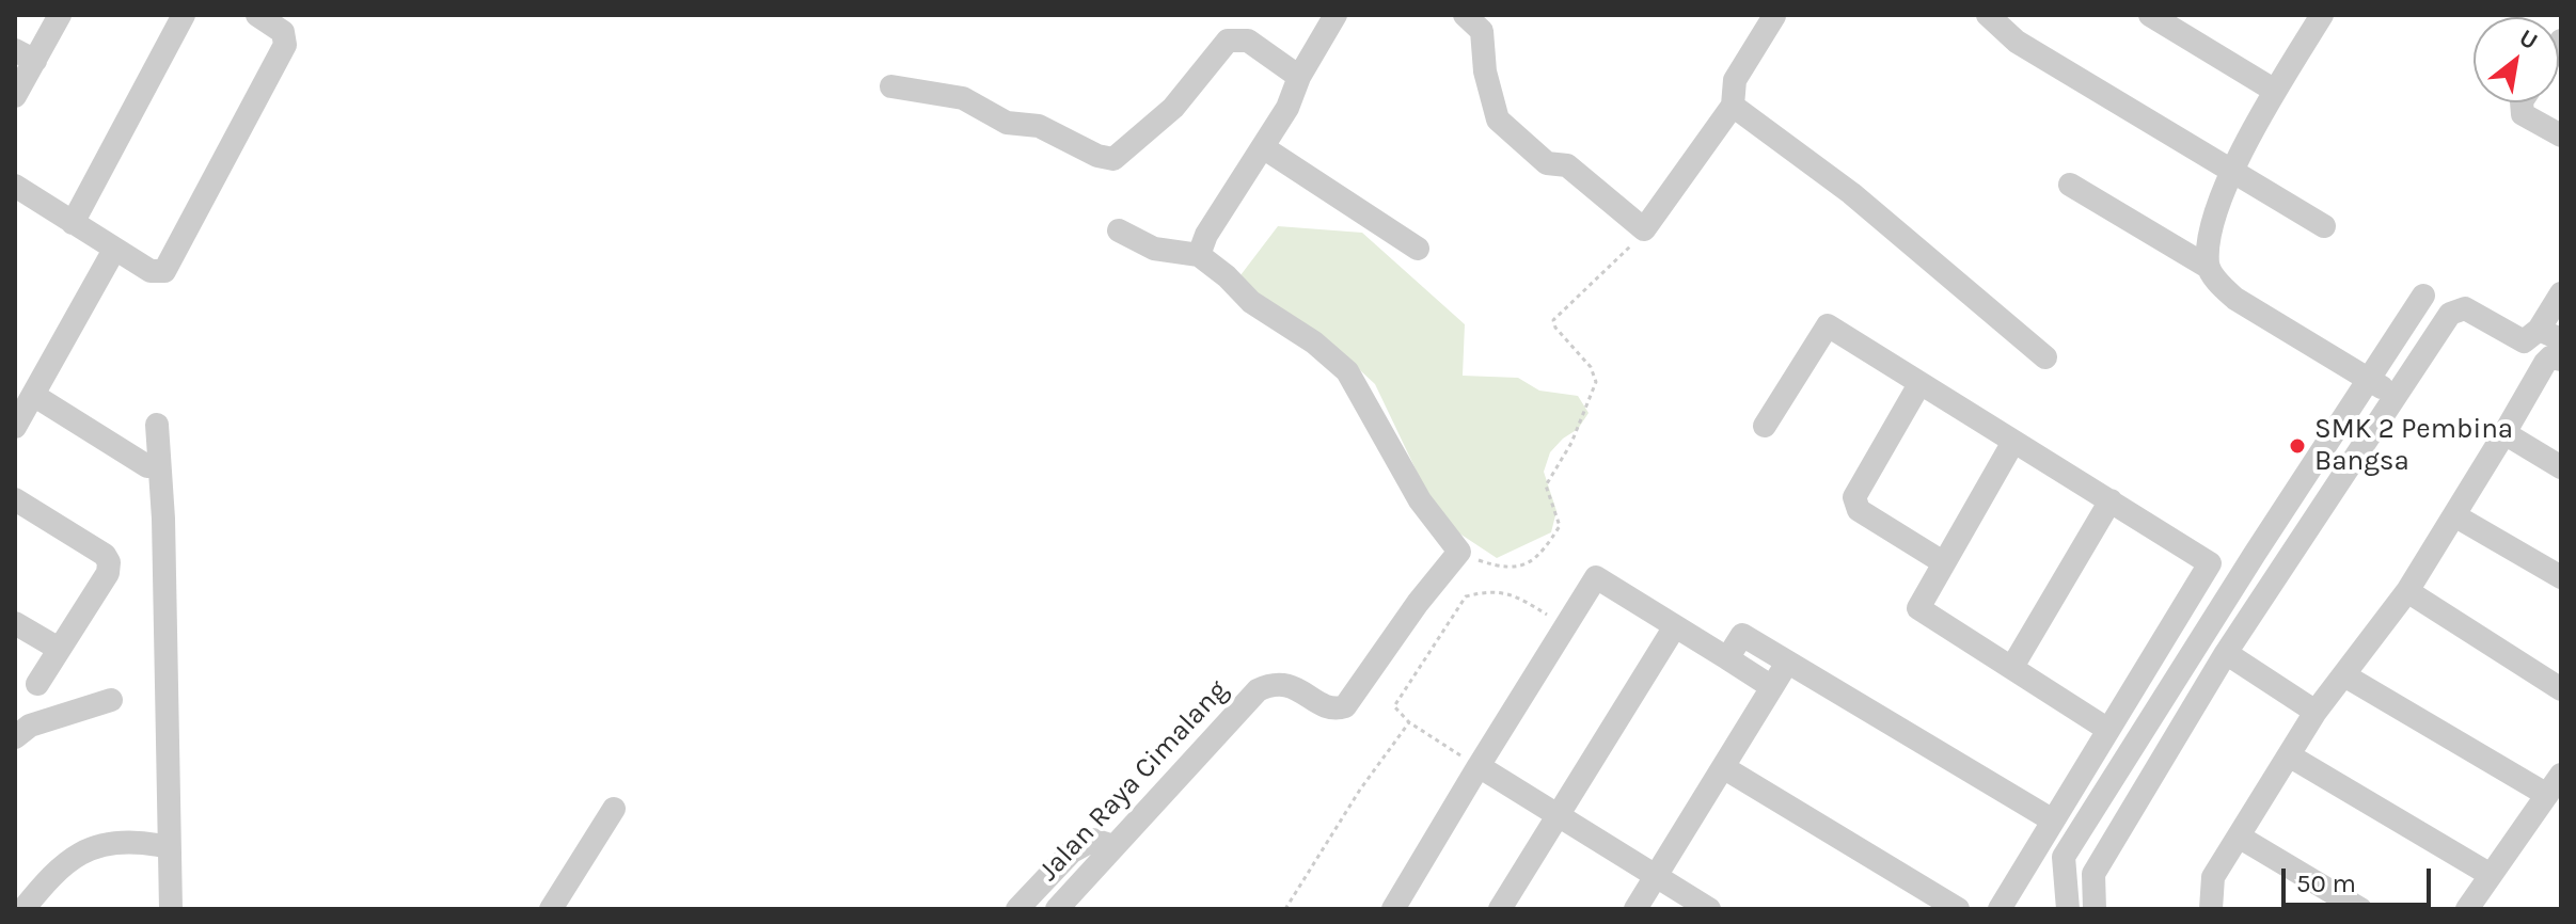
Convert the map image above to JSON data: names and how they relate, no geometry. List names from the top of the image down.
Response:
{
  "streets": {
    "street": ["Jalan Raya Cimalang"]
  },
  "places": ["SMK 2 Pembina Bangsa"],
  "scale_bar": "50 m",
  "north": "top right"
}
